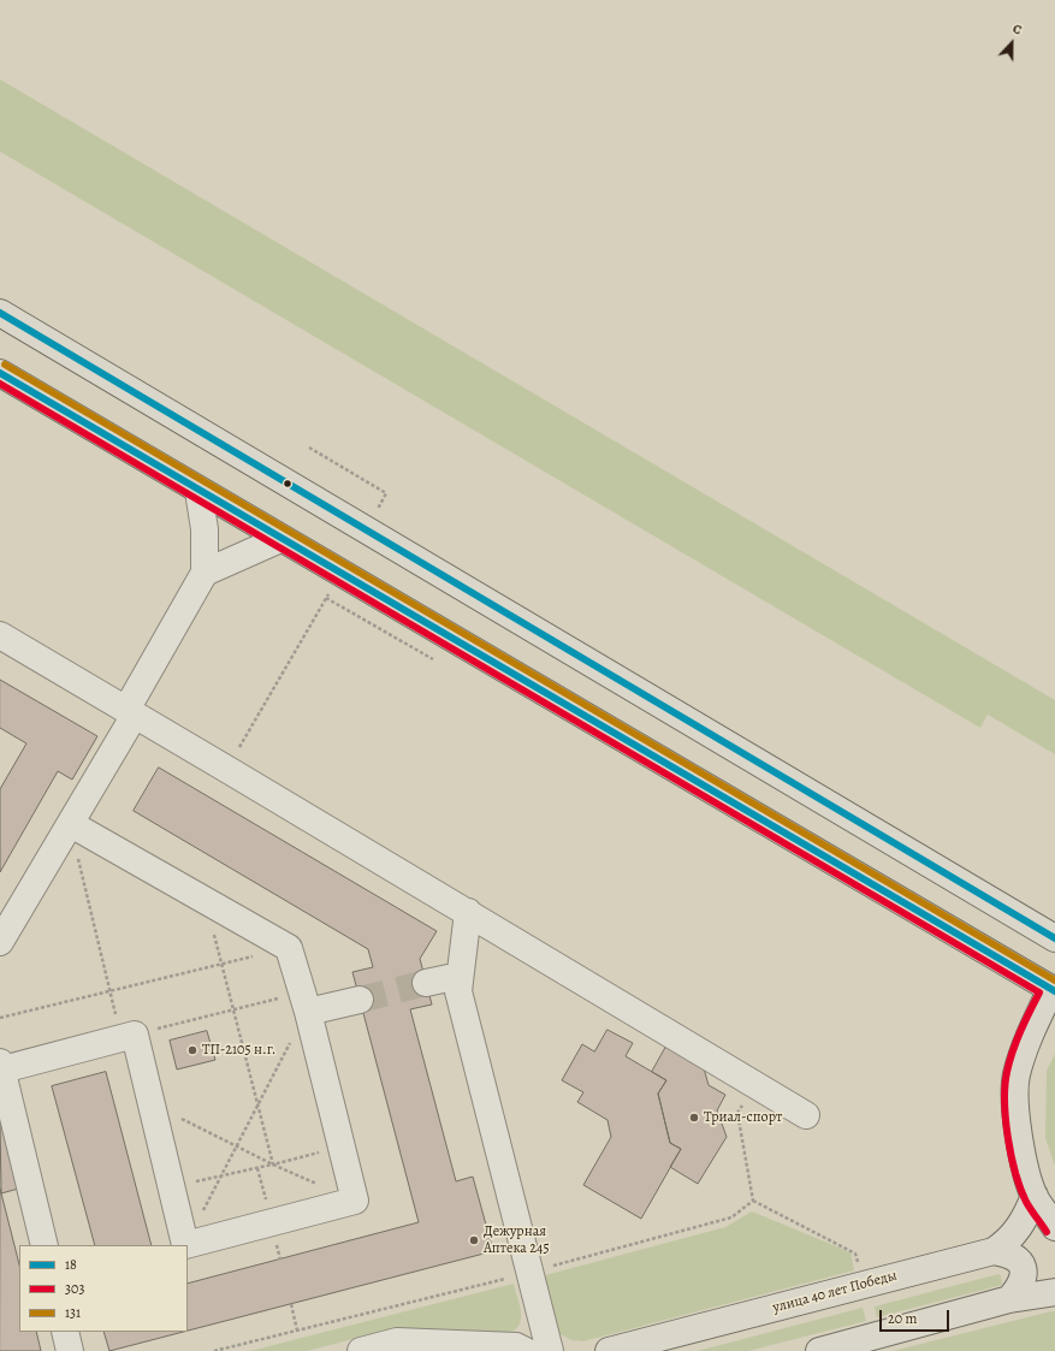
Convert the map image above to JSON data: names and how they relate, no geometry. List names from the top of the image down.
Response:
{
  "streets": {
    "main road": ["улица 40 лет Победы"]
  },
  "places": ["ТП-2105 н.г.", "Триал-спорт", "Дежурная Аптека 245"],
  "lines": ["transit line 18", "transit line 131", "transit line 303"],
  "legend": ["18", "303", "131"],
  "scale_bar": "20 m",
  "north": "top"
}
